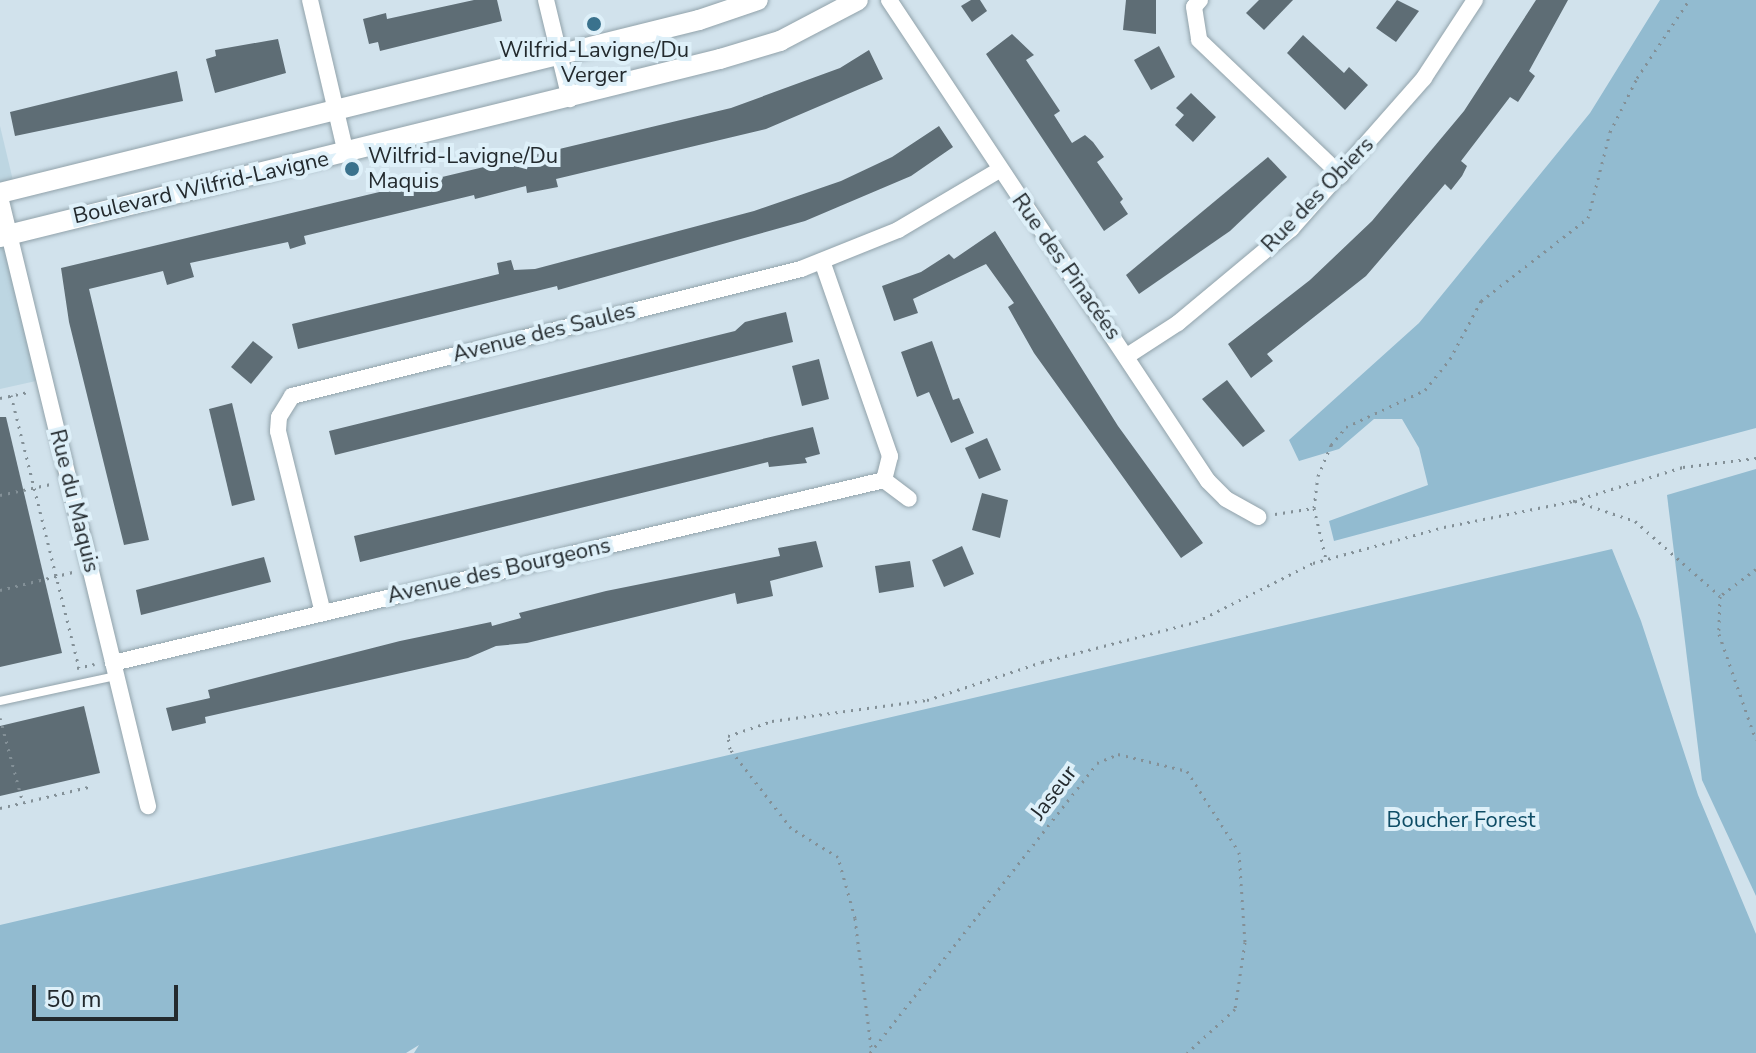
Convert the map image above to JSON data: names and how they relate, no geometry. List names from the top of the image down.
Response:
{
  "streets": {
    "street": [
      "Boulevard Wilfrid-Lavigne",
      "Rue des Obiers",
      "Rue des Pinacées",
      "Avenue des Saules",
      "Rue du Maquis",
      "Avenue des Bourgeons"
    ],
    "path": ["Jaseur"]
  },
  "crossings": [
    ["Boulevard Wilfrid-Lavigne", "Rue du Maquis"],
    ["Rue des Obiers", "Rue des Pinacées"],
    ["Rue des Pinacées", "Avenue des Saules"],
    ["Avenue des Saules", "Avenue des Bourgeons"],
    ["Rue du Maquis", "Avenue des Bourgeons"]
  ],
  "parks": ["Boucher Forest"],
  "places": ["Wilfrid-Lavigne/Du Verger", "Wilfrid-Lavigne/Du Maquis"],
  "scale_bar": "50 m"
}
